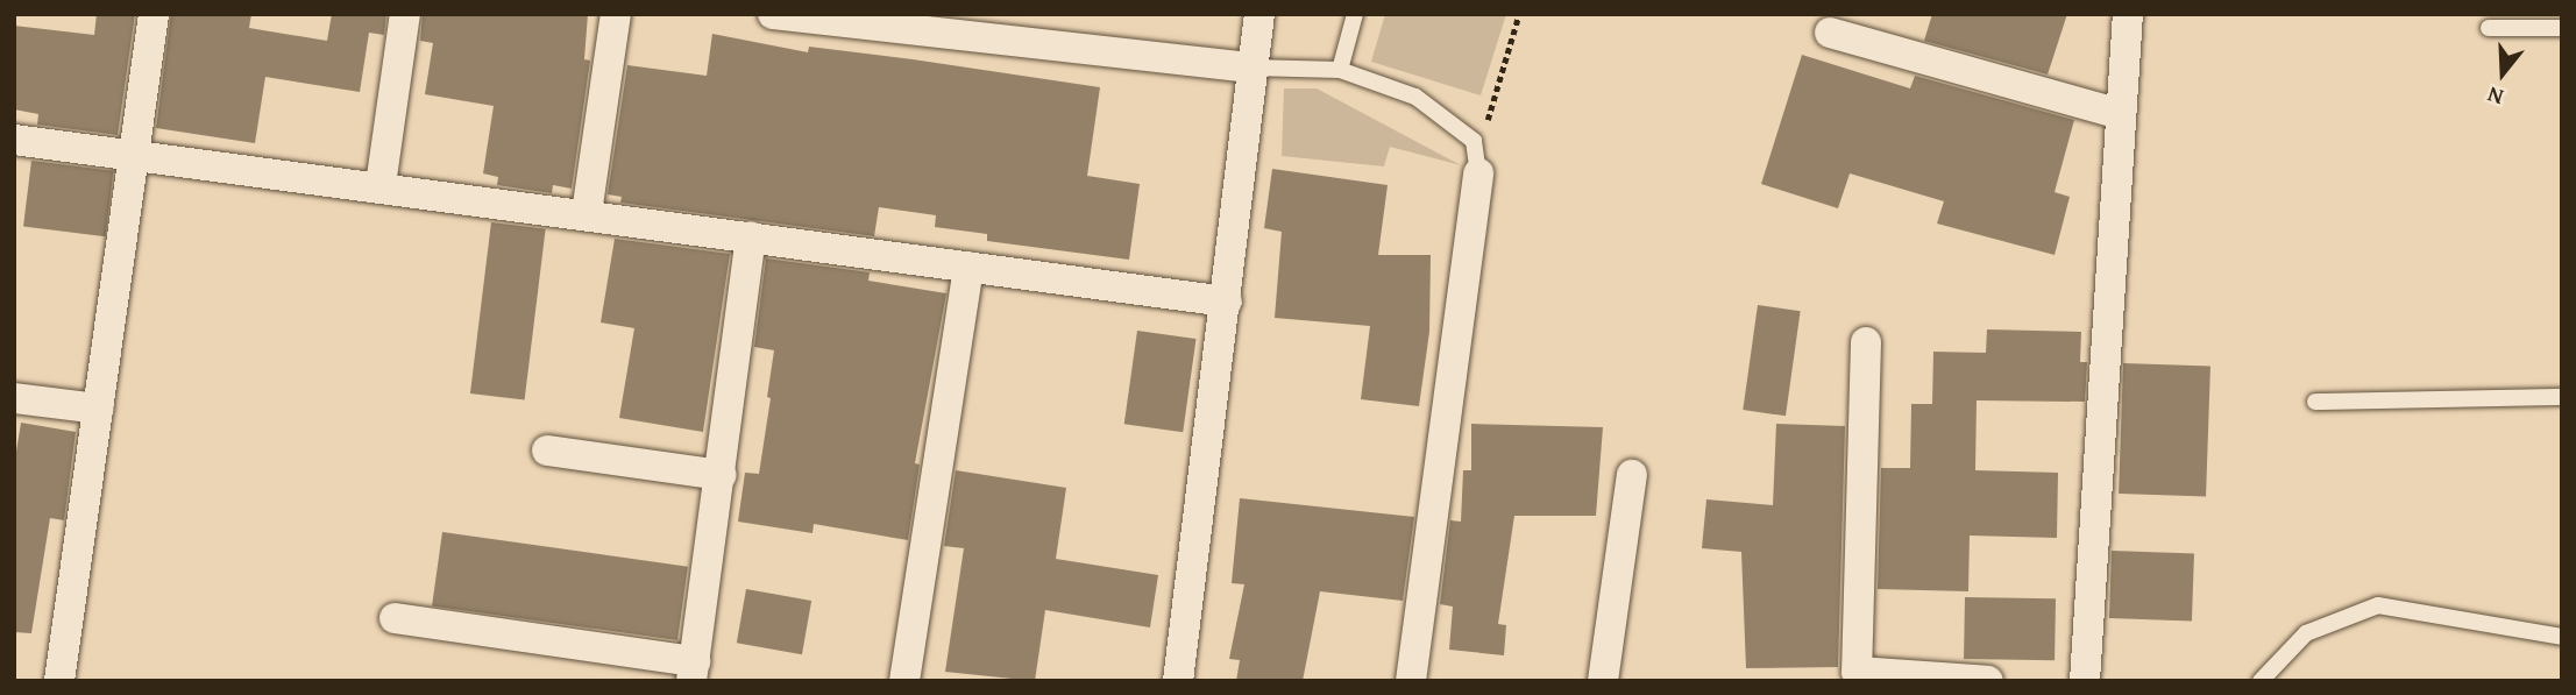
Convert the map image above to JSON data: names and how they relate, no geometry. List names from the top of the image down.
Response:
{
  "north": "bottom"
}
